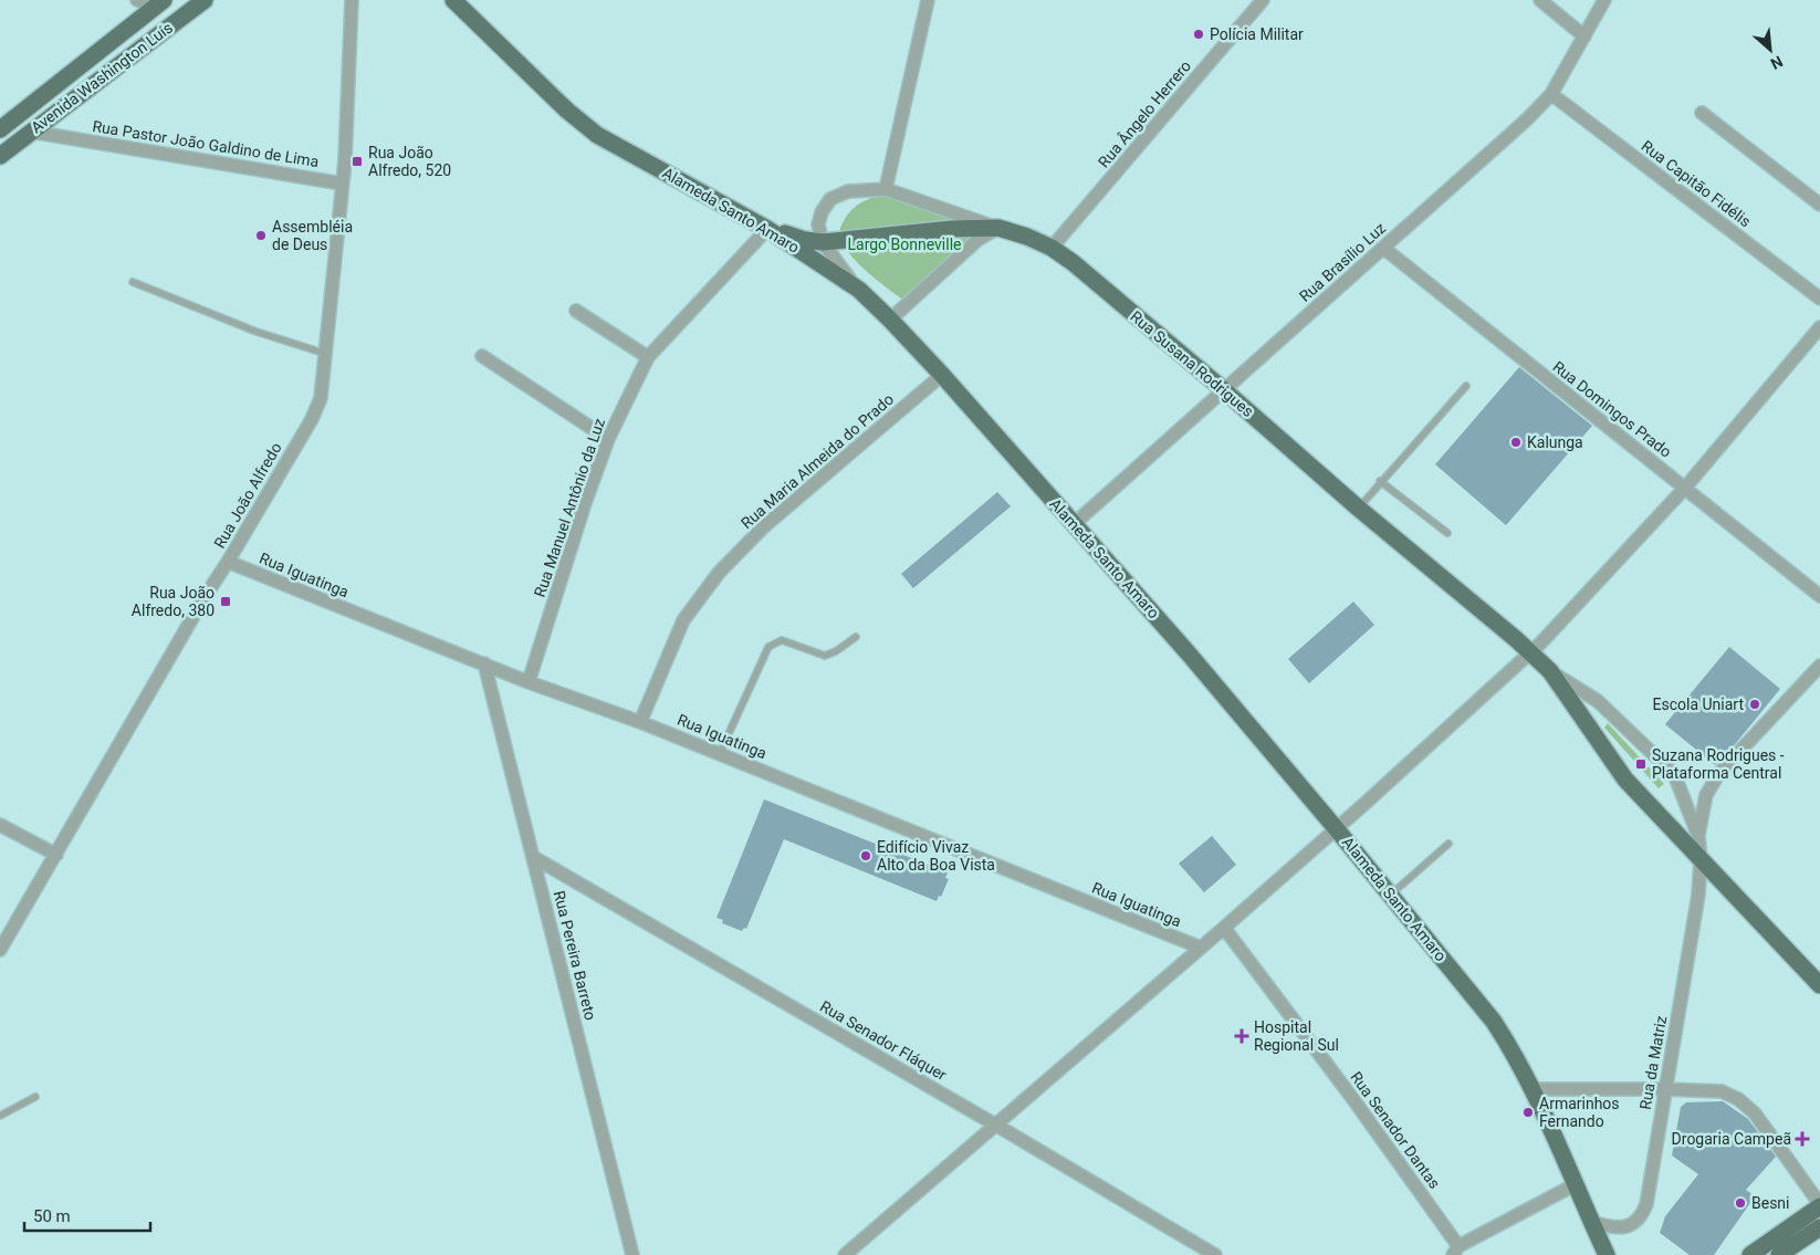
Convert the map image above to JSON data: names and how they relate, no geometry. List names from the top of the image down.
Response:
{
  "streets": {
    "main road": ["Avenida Washington Luís", "Alameda Santo Amaro", "Rua Susana Rodrigues"],
    "street": [
      "Rua Ângelo Herrero",
      "Rua Pastor João Galdino de Lima",
      "Rua Capitão Fidélis",
      "Rua Brasílio Luz",
      "Rua Domingos Prado",
      "Rua Maria Almeida do Prado",
      "Rua João Alfredo",
      "Rua Manuel Antônio da Luz",
      "Rua Iguatinga",
      "Rua Pereira Barreto",
      "Rua Senador Fláquer",
      "Rua da Matriz",
      "Rua Senador Dantas"
    ]
  },
  "crossings": [
    ["Avenida Washington Luís", "Rua Pastor João Galdino de Lima"],
    ["Rua Ângelo Herrero", "Rua Susana Rodrigues"],
    ["Rua Pastor João Galdino de Lima", "Rua João Alfredo"],
    ["Rua Capitão Fidélis", "Rua Brasílio Luz"],
    ["Alameda Santo Amaro", "Rua Brasílio Luz"],
    ["Alameda Santo Amaro", "Rua Susana Rodrigues"],
    ["Alameda Santo Amaro", "Rua Maria Almeida do Prado"],
    ["Alameda Santo Amaro", "Rua Manuel Antônio da Luz"],
    ["Alameda Santo Amaro", "Rua da Matriz"],
    ["Rua Brasílio Luz", "Rua Susana Rodrigues"],
    ["Rua Brasílio Luz", "Rua Domingos Prado"],
    ["Rua Susana Rodrigues", "Rua Manuel Antônio da Luz"],
    ["Rua Susana Rodrigues", "Rua da Matriz"],
    ["Rua Maria Almeida do Prado", "Rua Iguatinga"],
    ["Rua João Alfredo", "Rua Iguatinga"],
    ["Rua Manuel Antônio da Luz", "Rua Iguatinga"],
    ["Rua Iguatinga", "Rua Pereira Barreto"],
    ["Rua Pereira Barreto", "Rua Senador Fláquer"]
  ],
  "parks": ["Largo Bonneville"],
  "places": {
    "other": [
      "Polícia Militar",
      "Assembléia de Deus",
      "Kalunga",
      "Escola Uniart",
      "Edifício Vivaz Alto da Boa Vista",
      "Armarinhos Fernando",
      "Besni"
    ],
    "transit": ["Rua João Alfredo, 520", "Rua João Alfredo, 380", "Suzana Rodrigues - Plataforma Central"],
    "health": ["Hospital Regional Sul", "Drogaria Campeã"]
  },
  "scale_bar": "50 m",
  "north": "bottom right"
}
